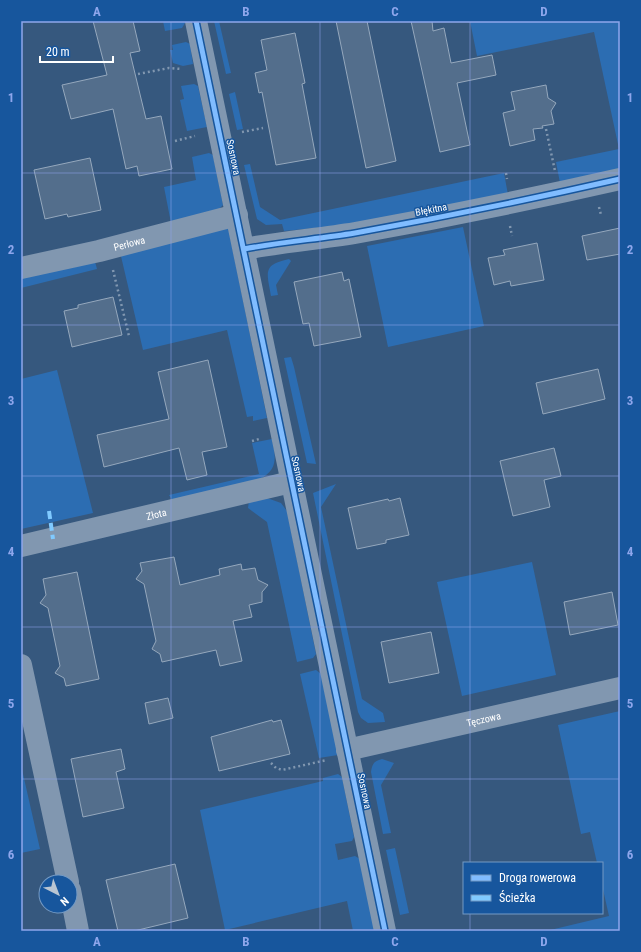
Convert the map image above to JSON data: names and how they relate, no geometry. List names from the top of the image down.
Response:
{
  "streets": {
    "street": [
      "Sosnowa",
      "Błękitna",
      "Perłowa",
      "Złota",
      "Tęczowa"
    ]
  },
  "crossings": [
    ["Sosnowa", "Błękitna"],
    ["Sosnowa", "Perłowa"],
    ["Sosnowa", "Złota"],
    ["Sosnowa", "Tęczowa"]
  ],
  "legend": ["Droga rowerowa", "Ścieżka"],
  "scale_bar": "20 m",
  "north": "bottom right",
  "grid": {
    "columns": [
      "A",
      "B",
      "C",
      "D"
    ],
    "rows": [
      "1",
      "2",
      "3",
      "4",
      "5",
      "6"
    ]
  }
}
